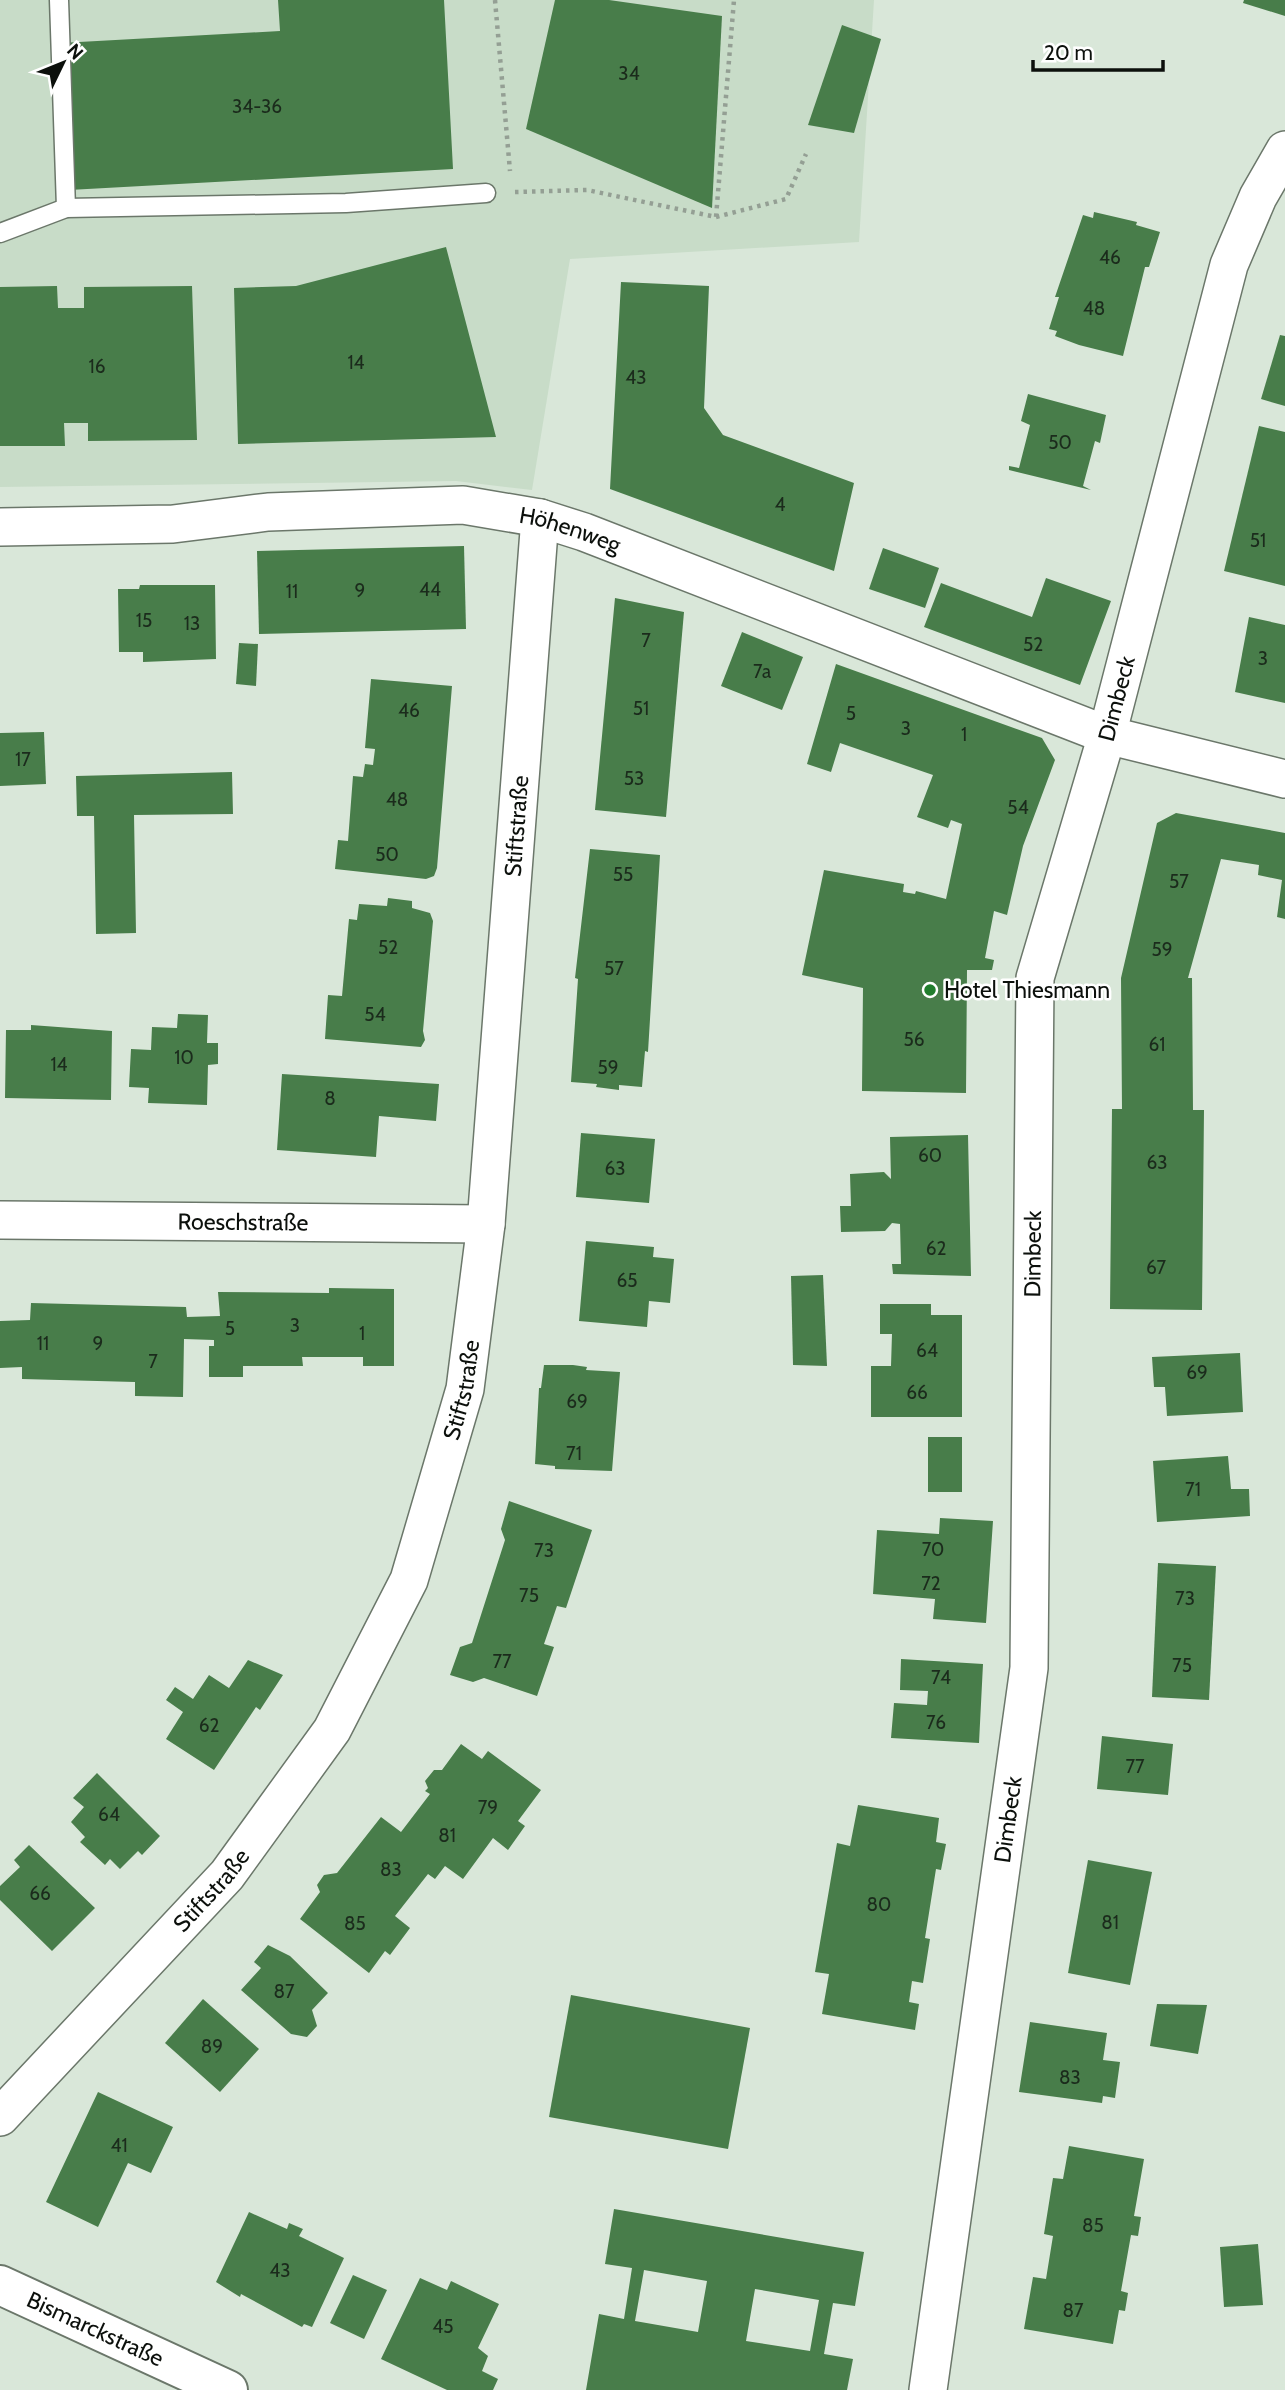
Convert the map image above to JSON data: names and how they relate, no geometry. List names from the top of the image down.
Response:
{
  "streets": {
    "main road": ["Bismarckstraße"],
    "street": [
      "Höhenweg",
      "Dimbeck",
      "Stiftstraße",
      "Roeschstraße"
    ]
  },
  "crossings": [
    ["Höhenweg", "Dimbeck"],
    ["Höhenweg", "Stiftstraße"],
    ["Stiftstraße", "Roeschstraße"]
  ],
  "places": ["Hotel Thiesmann"],
  "house_numbers": [
    "34",
    "34-36",
    "46",
    "48",
    "14",
    "16",
    "43",
    "50",
    "4",
    "51",
    "44",
    "9",
    "11",
    "15",
    "13",
    "7",
    "52",
    "3",
    "7a",
    "51",
    "46",
    "5",
    "3",
    "1",
    "17",
    "53",
    "48",
    "54",
    "50",
    "55",
    "57",
    "52",
    "59",
    "57",
    "54",
    "56",
    "61",
    "10",
    "14",
    "59",
    "8",
    "60",
    "63",
    "63",
    "62",
    "67",
    "65",
    "3",
    "5",
    "1",
    "11",
    "9",
    "64",
    "7",
    "69",
    "66",
    "69",
    "71",
    "71",
    "70",
    "73",
    "72",
    "75",
    "73",
    "77",
    "75",
    "74",
    "76",
    "62",
    "77",
    "79",
    "64",
    "81",
    "83",
    "66",
    "80",
    "81",
    "85",
    "87",
    "89",
    "83",
    "41",
    "85",
    "43",
    "87",
    "45"
  ],
  "scale_bar": "20 m",
  "north": "top right"
}
